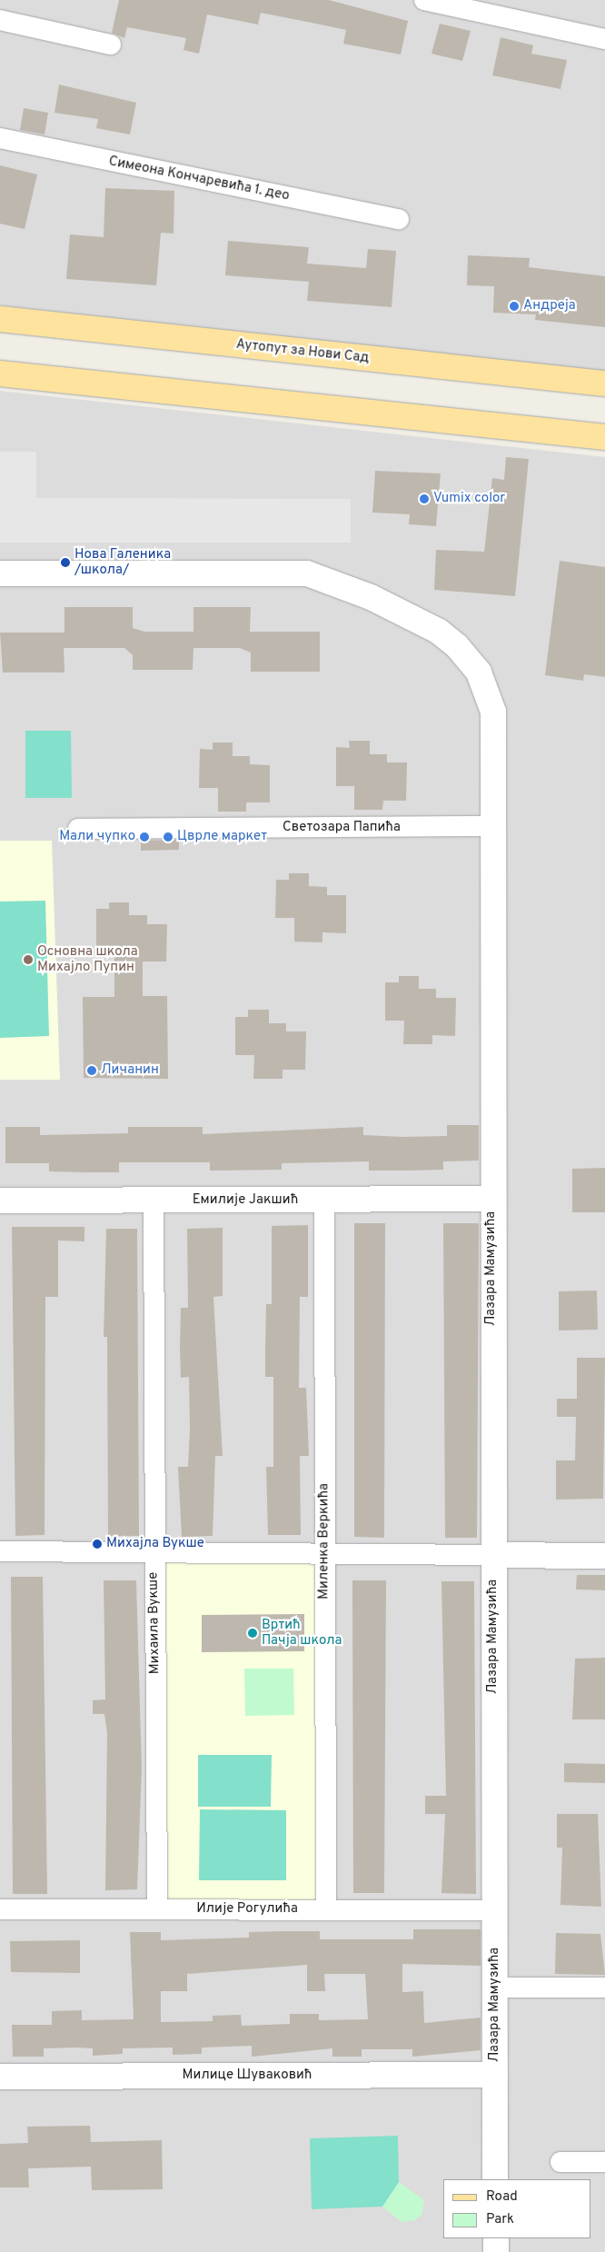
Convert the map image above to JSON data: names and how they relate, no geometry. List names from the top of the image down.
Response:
{
  "streets": {
    "main road": ["Аутопут за Нови Сад"],
    "street": [
      "Симеона Кончаревића 1. део",
      "Светозара Папића",
      "Емилије Јакшић",
      "Лазара Мамузића",
      "Миленка Веркића",
      "Михаила Вукше",
      "Илије Рогулића",
      "Милице Шуваковић"
    ]
  },
  "crossings": [
    ["Емилије Јакшић", "Лазара Мамузића"],
    ["Емилије Јакшић", "Миленка Веркића"],
    ["Емилије Јакшић", "Михаила Вукше"],
    ["Лазара Мамузића", "Илије Рогулића"],
    ["Лазара Мамузића", "Милице Шуваковић"],
    ["Миленка Веркића", "Илије Рогулића"],
    ["Михаила Вукше", "Илије Рогулића"]
  ],
  "places": [
    "Андреја",
    "Vumix color",
    "Нова Галеника /школа/",
    "Мали чупко",
    "Цврле маркет",
    "Основна школа Михајло Пупин",
    "Личанин",
    "Михајла Вукше",
    "Вртић Пачја школа"
  ],
  "legend": ["Road", "Park"]
}
